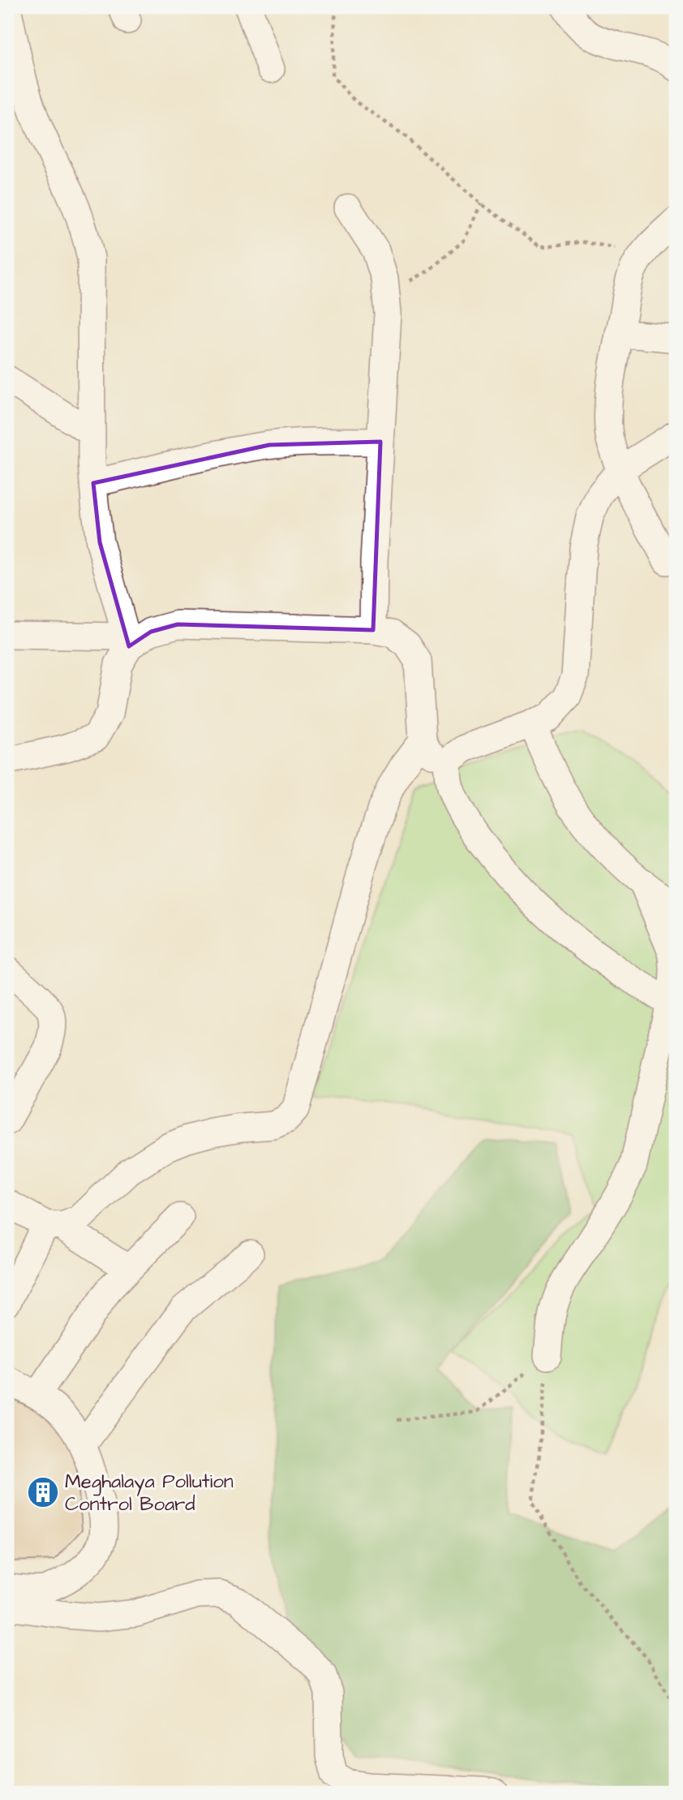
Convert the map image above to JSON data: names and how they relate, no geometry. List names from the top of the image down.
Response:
{
  "places": {
    "building": ["Meghalaya Pollution Control Board"]
  }
}
